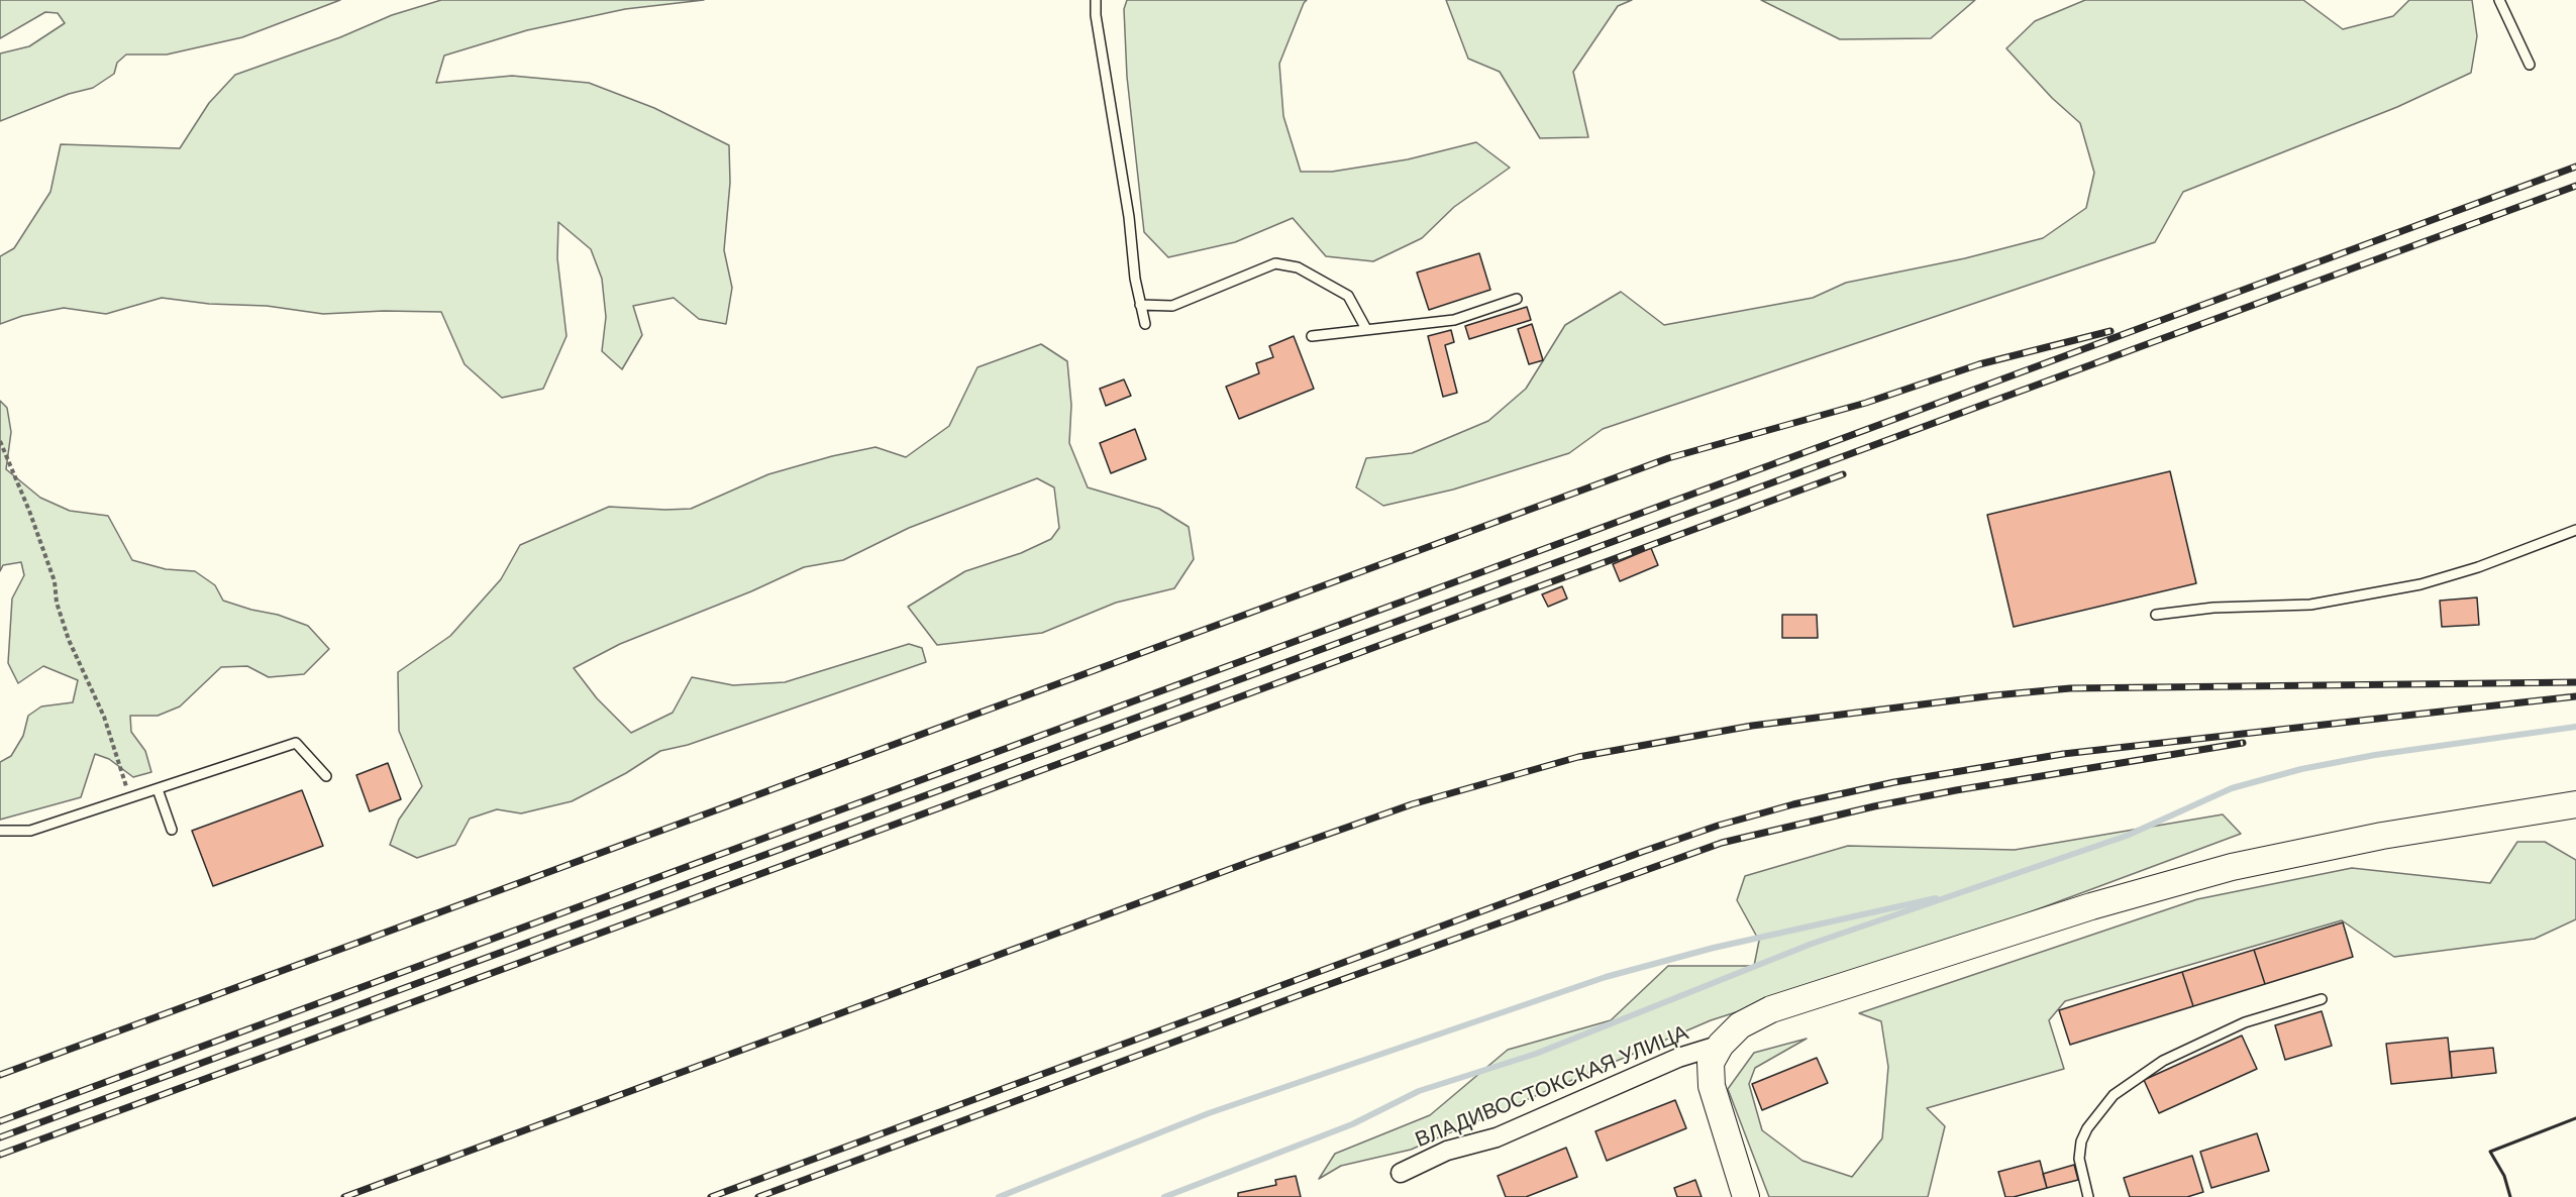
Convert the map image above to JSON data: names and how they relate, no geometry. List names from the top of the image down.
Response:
{
  "streets": {
    "street": ["ВЛАДИВОСТОКСКАЯ УЛИЦА"]
  }
}
